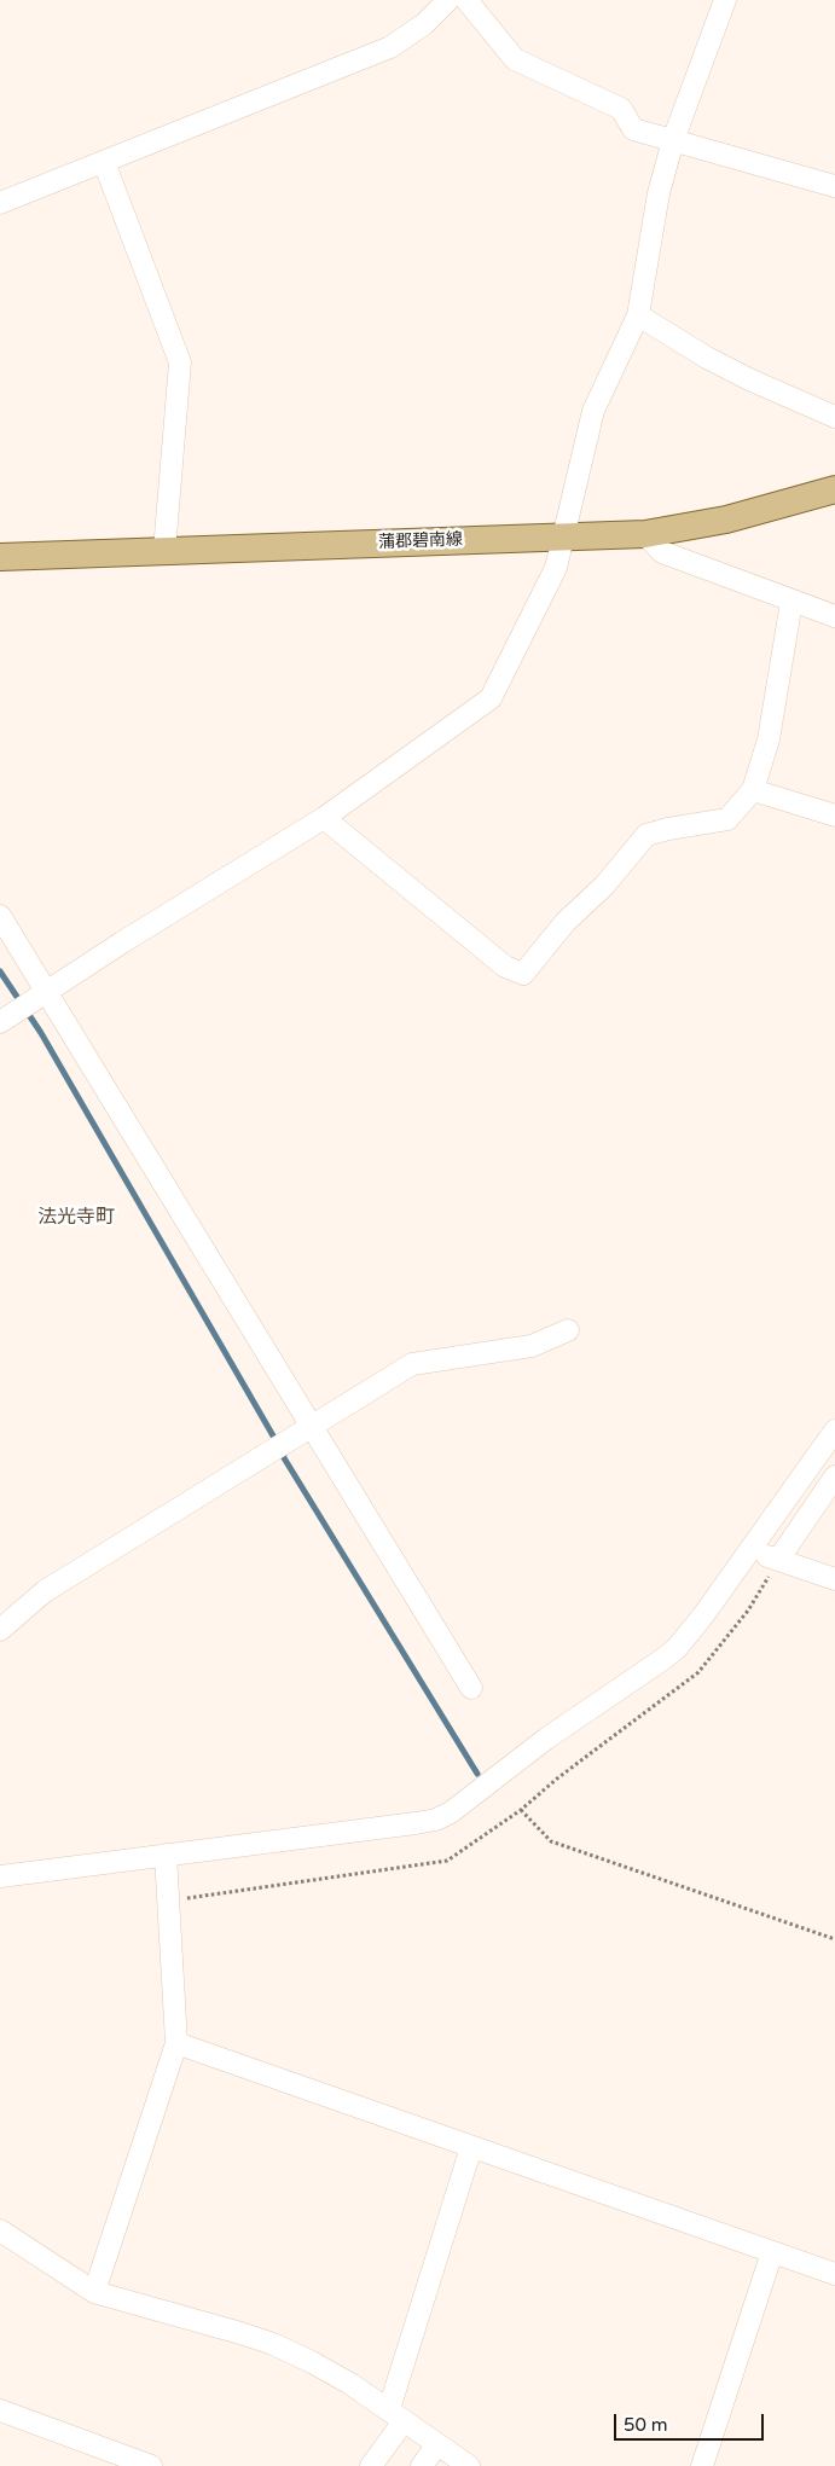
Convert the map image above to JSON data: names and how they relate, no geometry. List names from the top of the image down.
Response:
{
  "streets": {
    "main road": ["蒲郡碧南線"]
  },
  "districts": ["法光寺町"],
  "scale_bar": "50 m"
}
